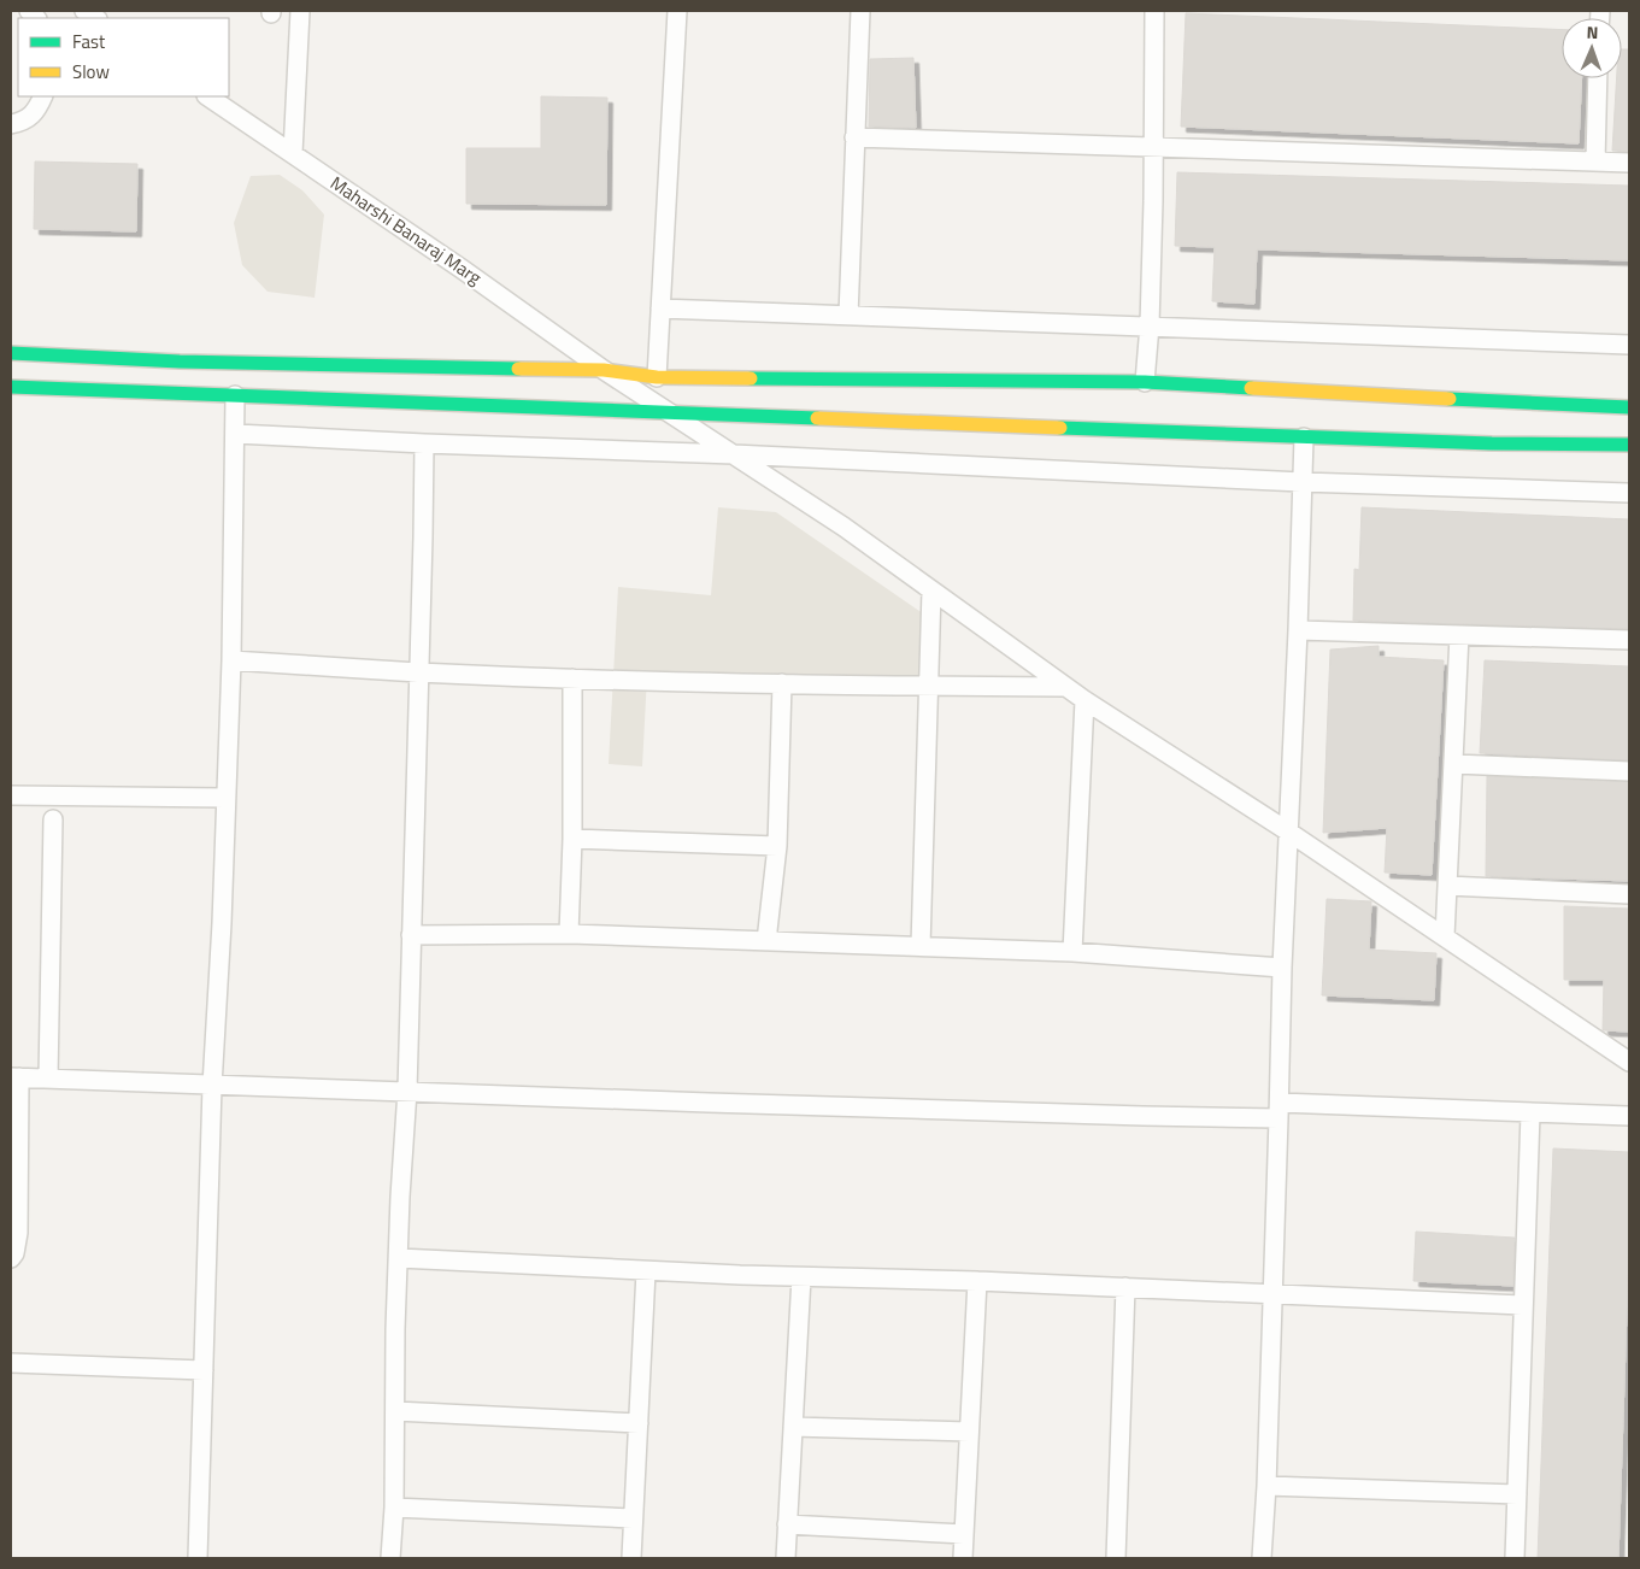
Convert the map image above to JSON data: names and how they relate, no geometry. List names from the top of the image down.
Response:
{
  "streets": {
    "street": ["Maharshi Banaraj Marg"]
  },
  "legend": ["Fast", "Slow"],
  "north": "top"
}
